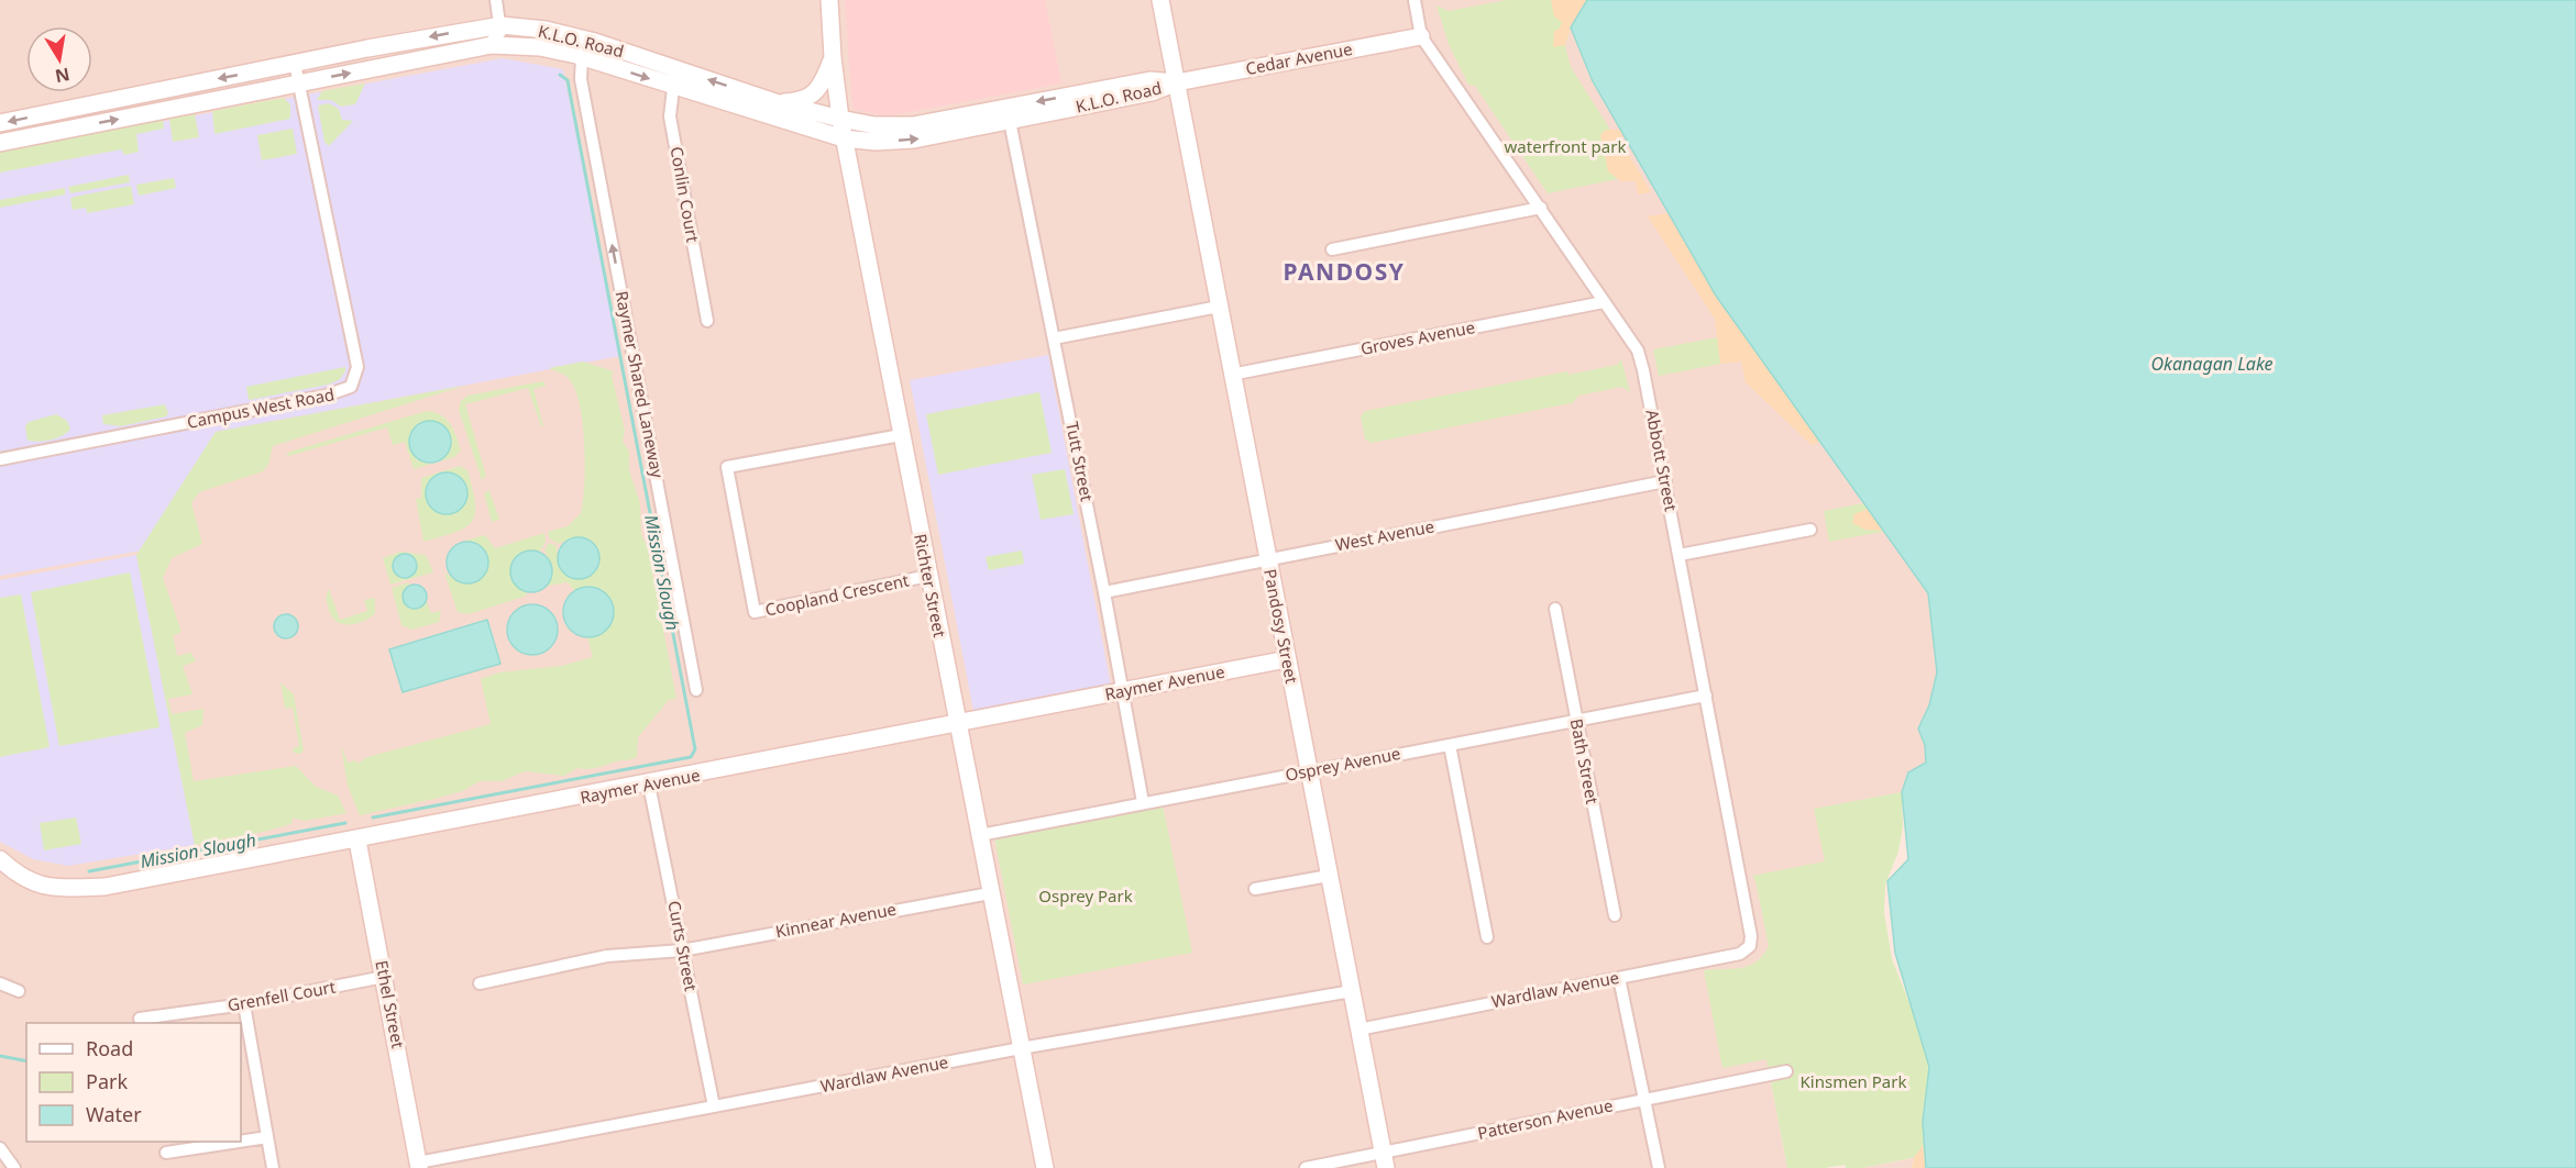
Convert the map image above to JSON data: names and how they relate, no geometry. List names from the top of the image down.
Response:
{
  "streets": {
    "street": [
      "K.L.O. Road",
      "Cedar Avenue",
      "Conlin Court",
      "Groves Avenue",
      "Raymer Shared Laneway",
      "Campus West Road",
      "Abbott Street",
      "Tutt Street",
      "West Avenue",
      "Richter Street",
      "Coopland Crescent",
      "Pandosy Street",
      "Raymer Avenue",
      "Bath Street",
      "Osprey Avenue",
      "Kinnear Avenue",
      "Curts Street",
      "Wardlaw Avenue",
      "Grenfell Court",
      "Ethel Street",
      "Patterson Avenue"
    ]
  },
  "crossings": [
    ["K.L.O. Road", "Cedar Avenue"],
    ["K.L.O. Road", "Conlin Court"],
    ["K.L.O. Road", "Raymer Shared Laneway"],
    ["K.L.O. Road", "Campus West Road"],
    ["K.L.O. Road", "Tutt Street"],
    ["K.L.O. Road", "Richter Street"],
    ["K.L.O. Road", "Pandosy Street"],
    ["Cedar Avenue", "Abbott Street"],
    ["Cedar Avenue", "Pandosy Street"],
    ["Groves Avenue", "Abbott Street"],
    ["Groves Avenue", "Pandosy Street"],
    ["Abbott Street", "West Avenue"],
    ["Abbott Street", "Osprey Avenue"],
    ["Abbott Street", "Wardlaw Avenue"],
    ["Tutt Street", "West Avenue"],
    ["Tutt Street", "Raymer Avenue"],
    ["Tutt Street", "Osprey Avenue"],
    ["West Avenue", "Pandosy Street"],
    ["Richter Street", "Coopland Crescent"],
    ["Richter Street", "Raymer Avenue"],
    ["Richter Street", "Osprey Avenue"],
    ["Richter Street", "Kinnear Avenue"],
    ["Richter Street", "Wardlaw Avenue"],
    ["Pandosy Street", "Raymer Avenue"],
    ["Pandosy Street", "Osprey Avenue"],
    ["Pandosy Street", "Wardlaw Avenue"],
    ["Pandosy Street", "Patterson Avenue"],
    ["Raymer Avenue", "Curts Street"],
    ["Raymer Avenue", "Ethel Street"],
    ["Bath Street", "Osprey Avenue"],
    ["Kinnear Avenue", "Curts Street"],
    ["Curts Street", "Wardlaw Avenue"],
    ["Wardlaw Avenue", "Ethel Street"],
    ["Grenfell Court", "Ethel Street"]
  ],
  "one_way": ["Raymer Shared Laneway"],
  "districts": ["PANDOSY"],
  "water": ["Okanagan Lake", "Mission Slough"],
  "parks": ["waterfront park", "Osprey Park", "Kinsmen Park"],
  "legend": ["Road", "Park", "Water"],
  "north": "bottom"
}
